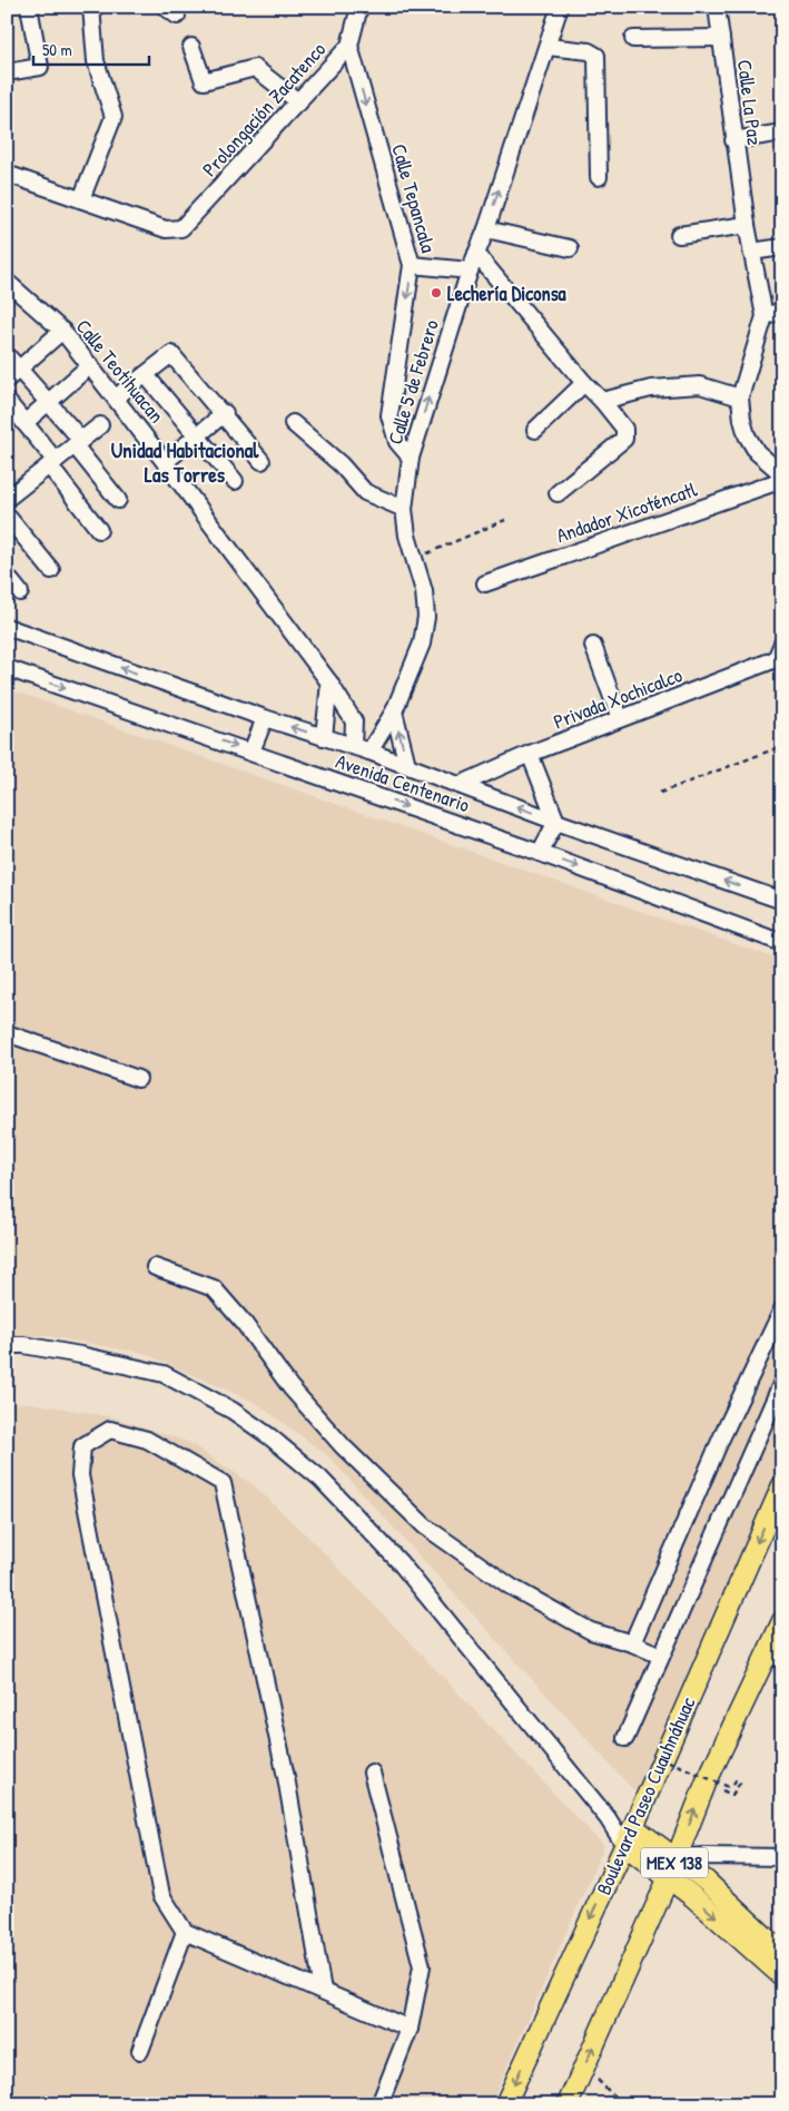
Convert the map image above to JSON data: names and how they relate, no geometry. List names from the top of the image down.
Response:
{
  "streets": {
    "main road": ["Boulevard Paseo Cuauhnáhuac", "MEX 138"],
    "street": [
      "Calle La Paz",
      "Prolongación Zacatenco",
      "Calle Tepancala",
      "Calle Teotihuacan",
      "Calle 5 de Febrero",
      "Andador Xicoténcatl",
      "Privada Xochicalco",
      "Avenida Centenario"
    ]
  },
  "crossings": [
    ["Prolongación Zacatenco", "Calle Tepancala"],
    ["Calle Tepancala", "Calle 5 de Febrero"],
    ["Calle Teotihuacan", "Avenida Centenario"],
    ["Calle 5 de Febrero", "Avenida Centenario"],
    ["Privada Xochicalco", "Avenida Centenario"]
  ],
  "one_way": ["Calle Tepancala", "Calle 5 de Febrero"],
  "districts": ["Unidad Habitacional Las Torres"],
  "places": ["Lechería Diconsa"],
  "scale_bar": "50 m"
}
